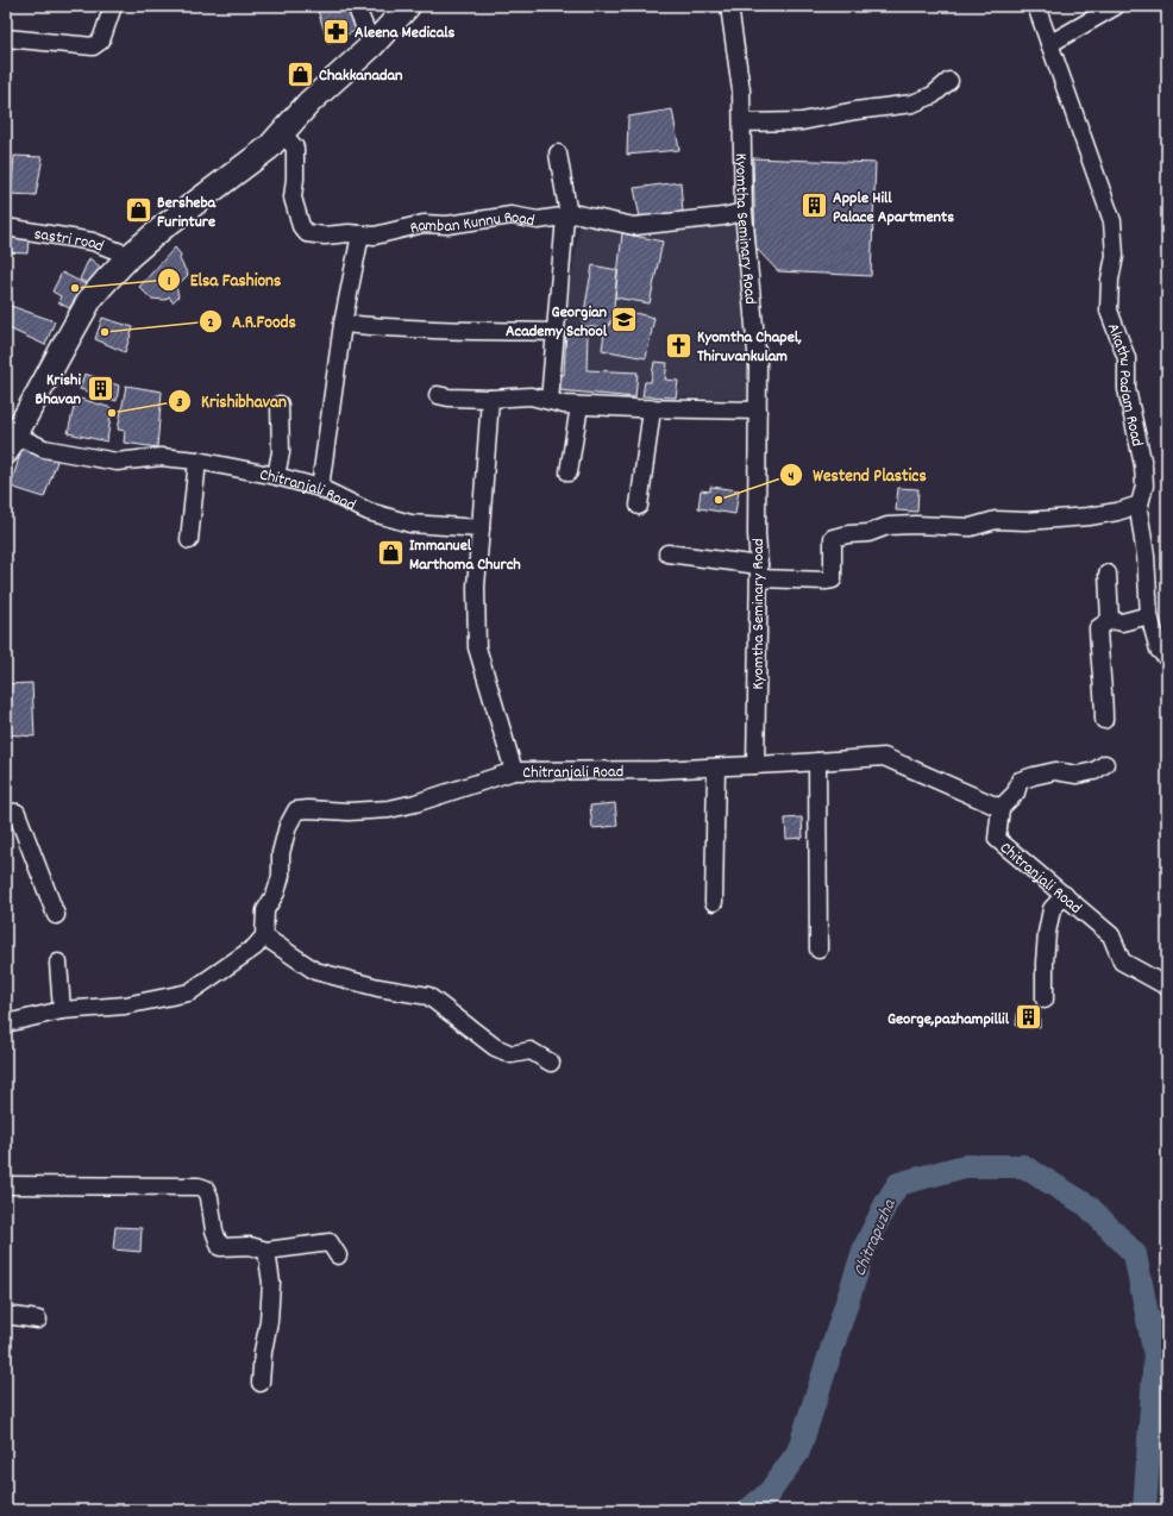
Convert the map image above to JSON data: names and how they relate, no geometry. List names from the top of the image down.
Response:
{
  "streets": {
    "street": [
      "Ramban Kunnu Road",
      "Kyomtha Seminary Road",
      "sastri road",
      "Akathu Padam Road",
      "Chitranjali Road"
    ]
  },
  "crossings": [
    ["Ramban Kunnu Road", "Kyomtha Seminary Road"],
    ["Kyomtha Seminary Road", "Chitranjali Road"]
  ],
  "water": ["Chitrapuzha"],
  "places": {
    "pharmacy": ["Aleena Medicals"],
    "shop": ["Chakkanadan", "Bersheba Furinture", "Immanuel Marthoma Church"],
    "building": ["Apple Hill Palace Apartments", "Krishi Bhavan", "George,pazhampillil"],
    "other": [
      "Elsa Fashions",
      "A.R.Foods",
      "Krishibhavan",
      "Westend Plastics"
    ],
    "school or university": ["Georgian Academy School"],
    "church": ["Kyomtha Chapel, Thiruvankulam"]
  }
}
